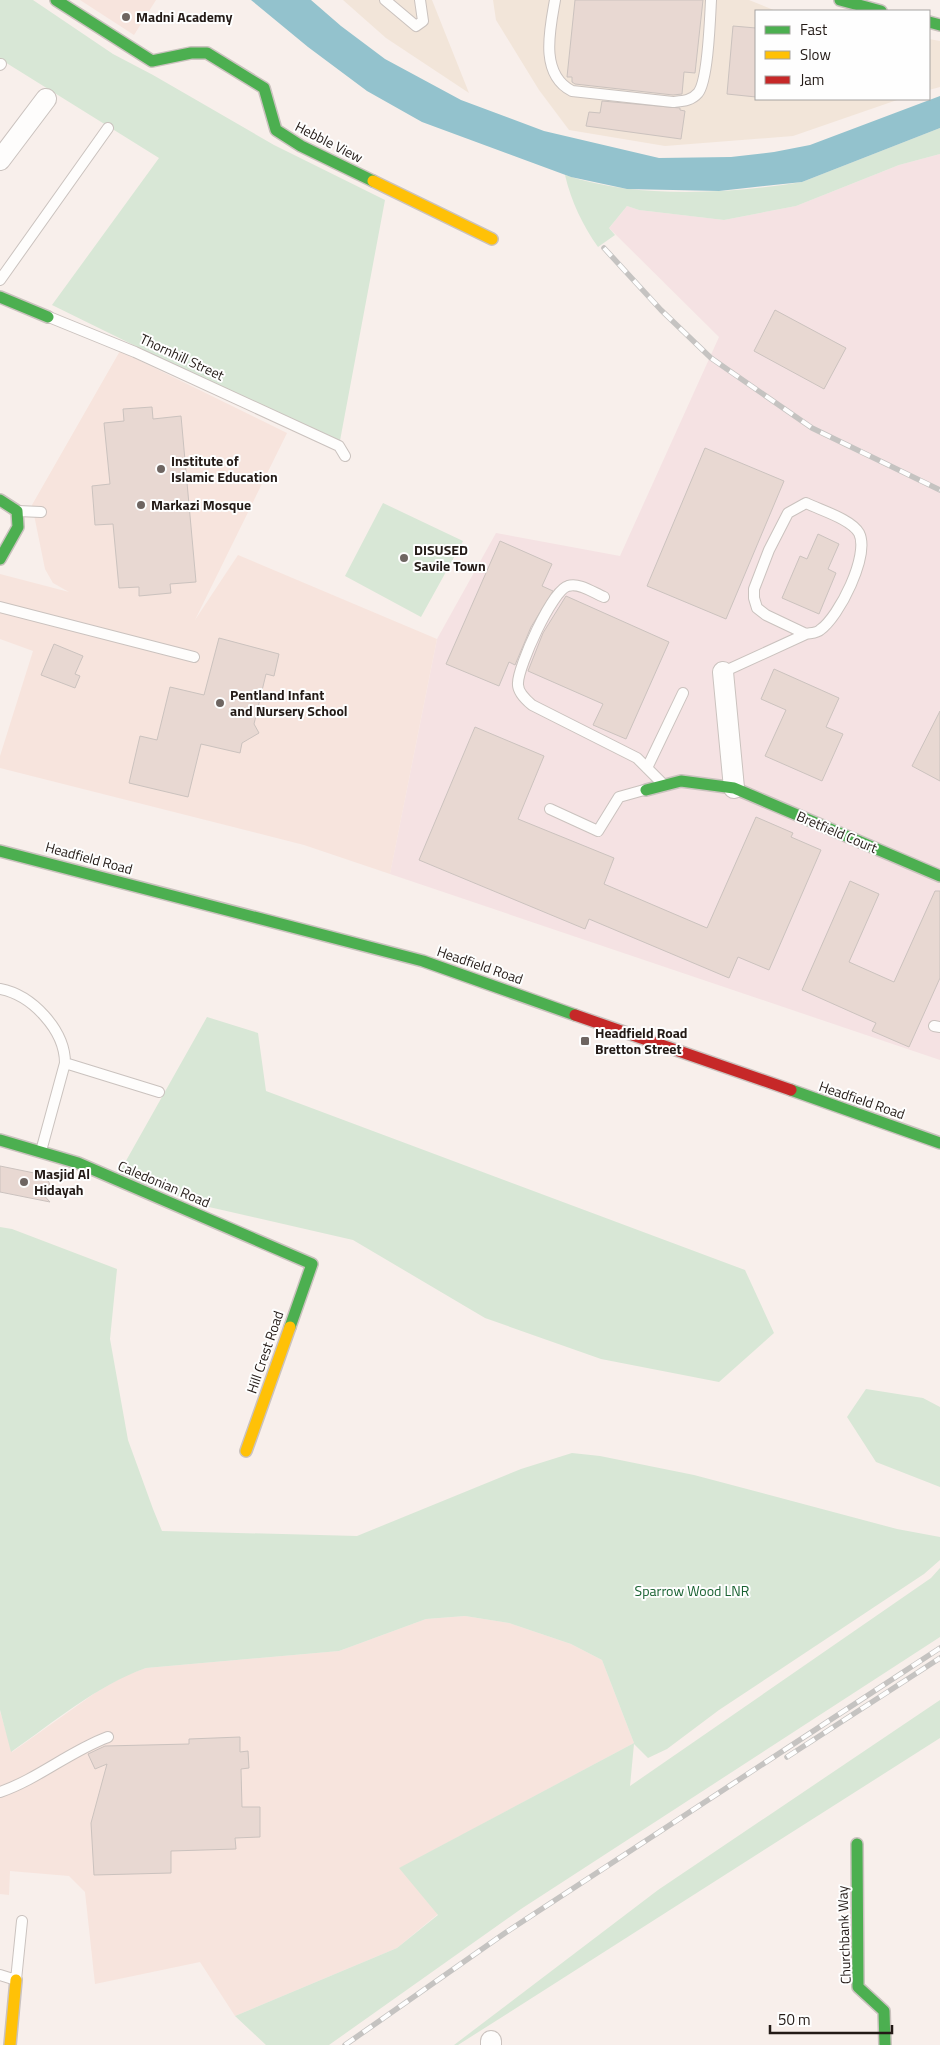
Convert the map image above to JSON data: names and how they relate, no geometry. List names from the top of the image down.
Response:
{
  "streets": {
    "street": [
      "Hebble View",
      "Thornhill Street",
      "Bretfield Court",
      "Headfield Road",
      "Caledonian Road",
      "Hill Crest Road",
      "Churchbank Way"
    ]
  },
  "crossings": [
    ["Caledonian Road", "Hill Crest Road"]
  ],
  "parks": ["Sparrow Wood LNR"],
  "places": {
    "other": [
      "Madni Academy",
      "Institute of Islamic Education",
      "Markazi Mosque",
      "DISUSED Savile Town",
      "Pentland Infant and Nursery School",
      "Masjid Al Hidayah"
    ],
    "transit": ["Headfield Road Bretton Street"]
  },
  "legend": ["Fast", "Slow", "Jam"],
  "scale_bar": "50 m"
}
